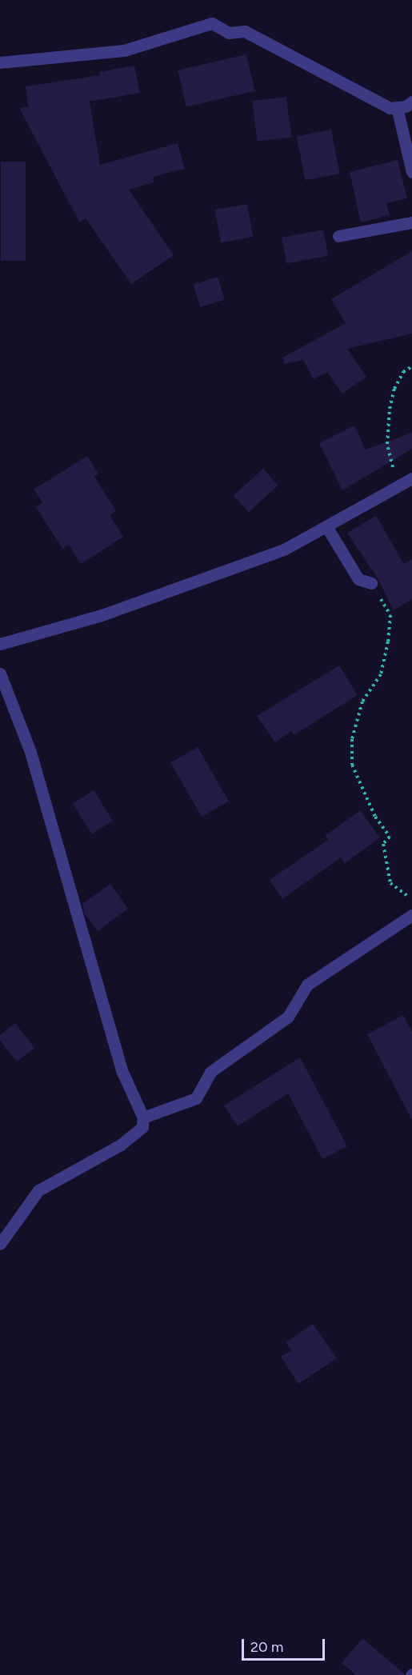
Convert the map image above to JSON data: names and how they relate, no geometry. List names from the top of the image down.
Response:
{
  "scale_bar": "20 m"
}
